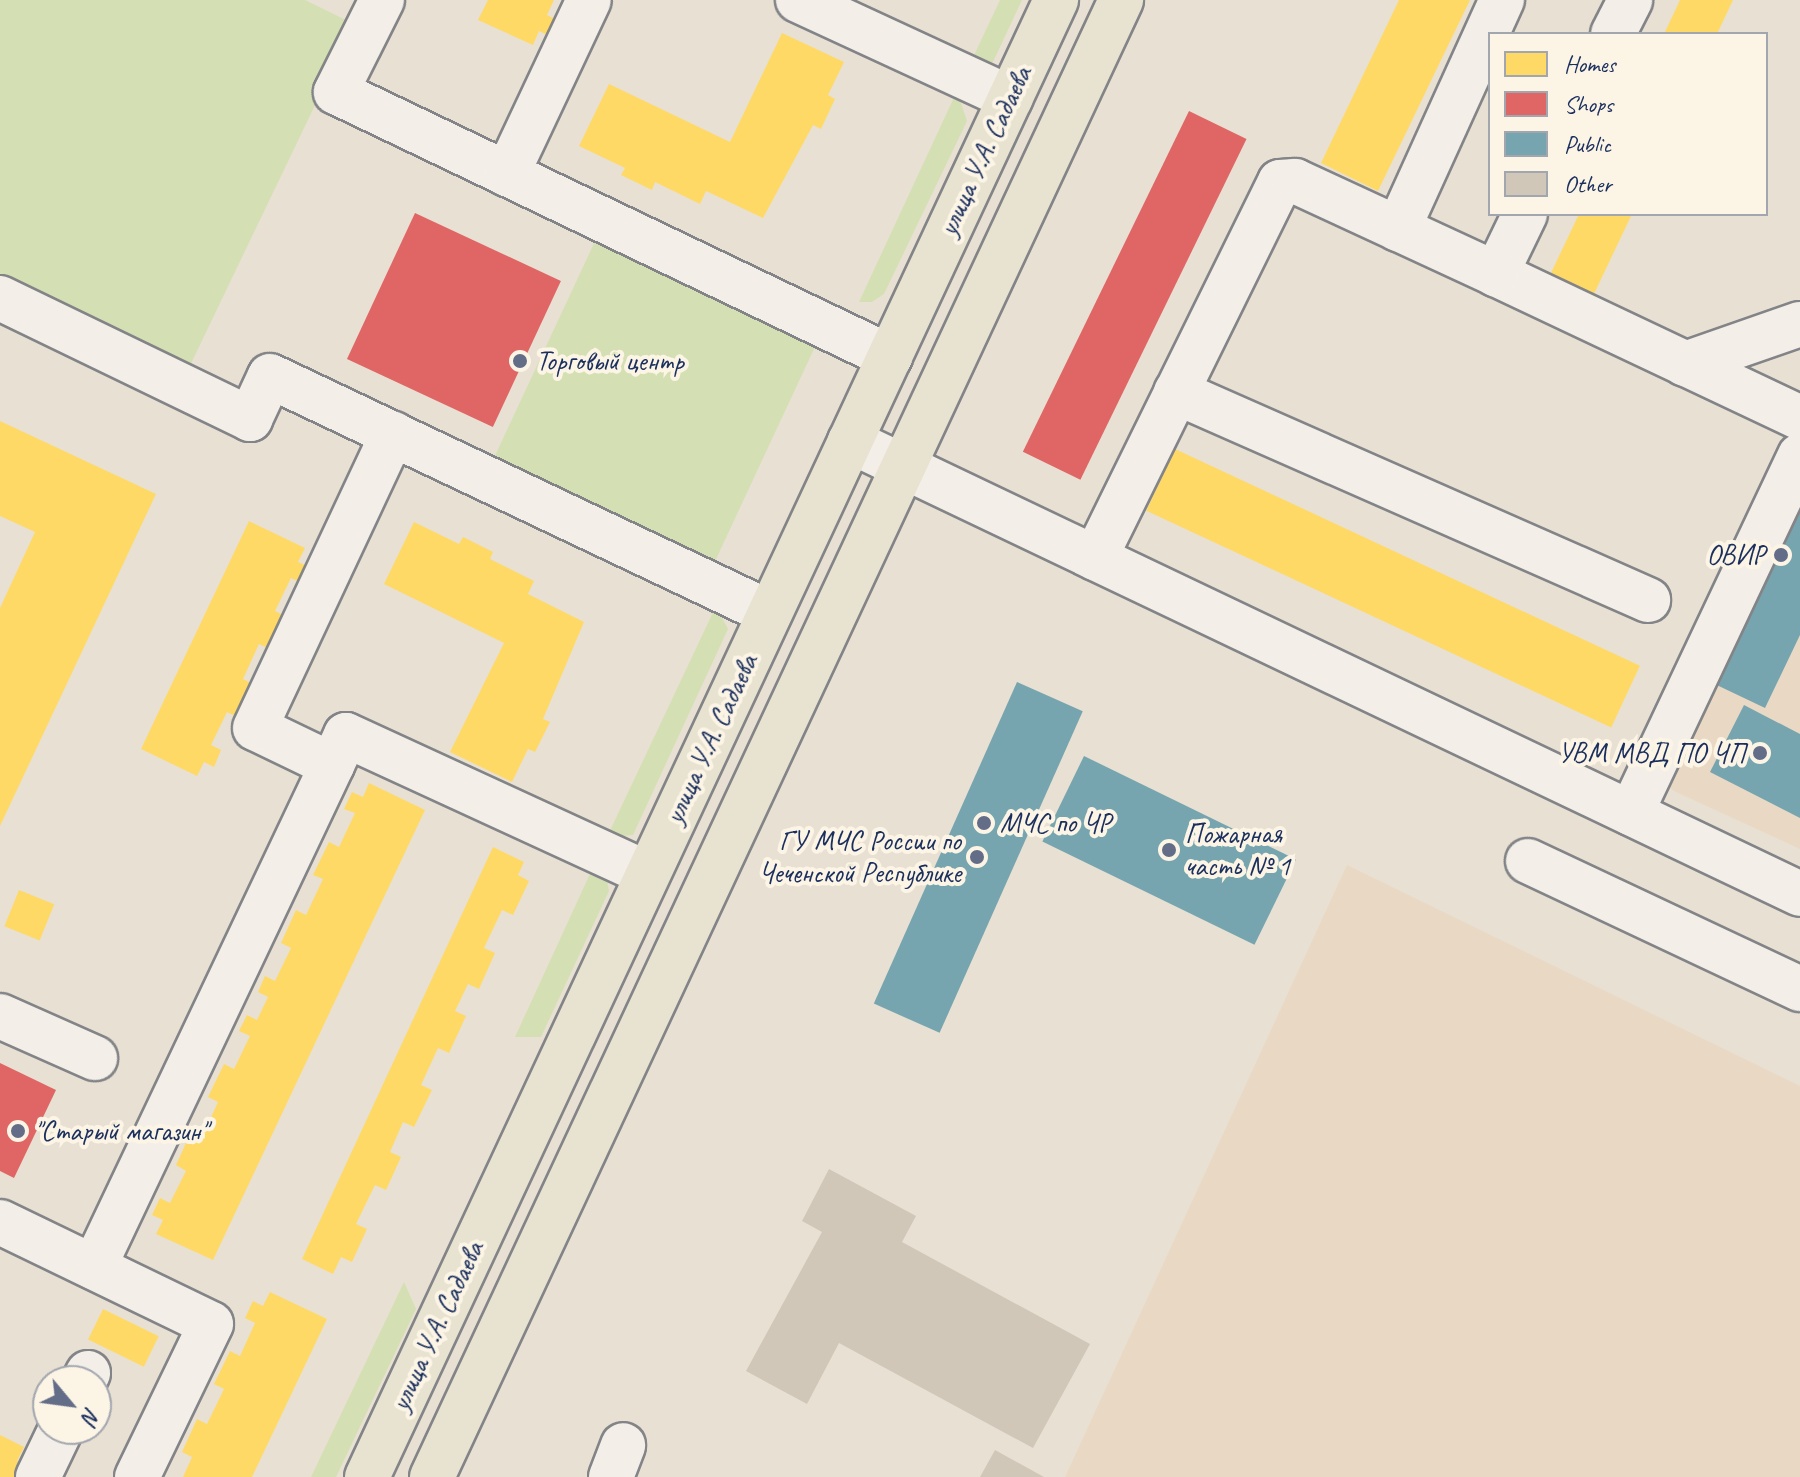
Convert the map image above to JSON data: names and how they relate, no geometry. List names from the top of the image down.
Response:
{
  "streets": {
    "main road": ["улица У.А. Садаева"]
  },
  "places": [
    "Торговый центр",
    "ОВИР",
    "УВМ МВД ПО ЧП",
    "МЧС по ЧР",
    "Пожарная часть № 1",
    "ГУ МЧС России по Чеченской Республике",
    "\"Старый магазин\""
  ],
  "legend": [
    "Homes",
    "Shops",
    "Public",
    "Other"
  ],
  "north": "bottom right"
}
